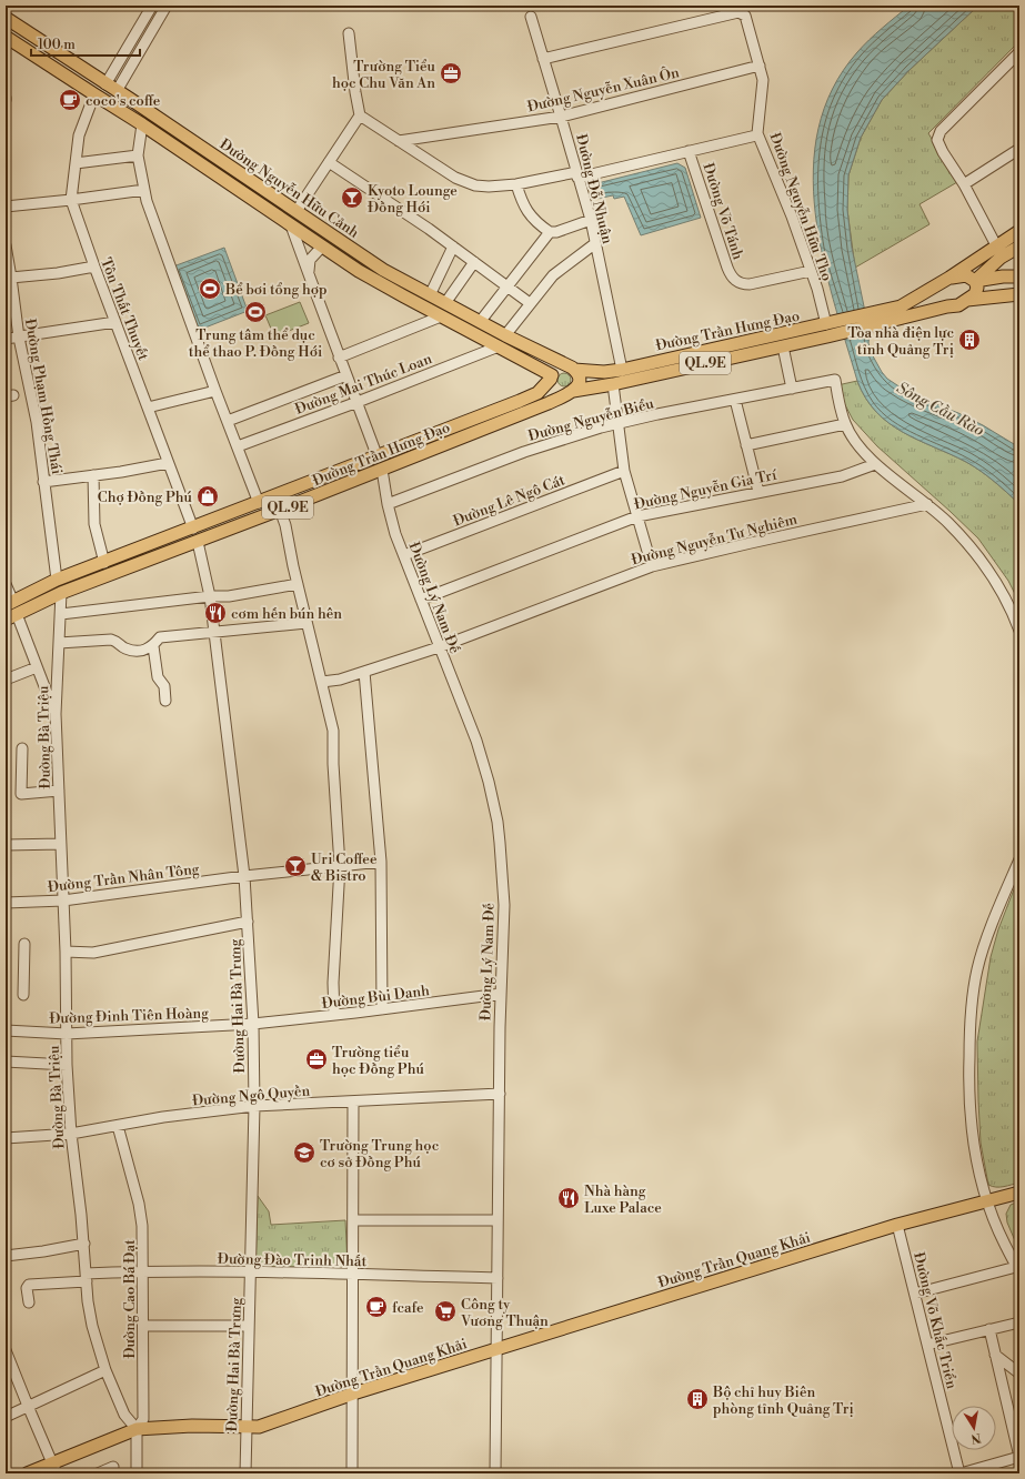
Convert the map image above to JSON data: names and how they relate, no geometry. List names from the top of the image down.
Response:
{
  "streets": {
    "main road": [
      "Đường Nguyễn Hữu Cảnh",
      "Đường Trần Hưng Đạo",
      "QL.9E",
      "Đường Trần Quang Khải"
    ],
    "street": [
      "Đường Nguyễn Xuân Ôn",
      "Đường Đỗ Nhuận",
      "Đường Nguyễn Hữu Thọ",
      "Đường Võ Tánh",
      "Tôn Thất Thuyết",
      "Đường Mai Thúc Loan",
      "Đường Phạm Hồng Thái",
      "Đường Nguyễn Biểu",
      "Đường Nguyễn Gia Trí",
      "Đường Lê Ngô Cát",
      "Đường Nguyễn Tư Nghiêm",
      "Đường Lý Nam Đế",
      "Đường Bà Triệu",
      "Đường Trần Nhân Tông",
      "Đường Bùi Danh",
      "Đường Hai Bà Trưng",
      "Đường Đinh Tiên Hoàng",
      "Đường Ngô Quyền",
      "Đường Đào Trinh Nhất",
      "Đường Cao Bá Đạt",
      "Đường Võ Khắc Triển"
    ]
  },
  "crossings": [
    ["Đường Nguyễn Xuân Ôn", "Đường Đỗ Nhuận"],
    ["Đường Nguyễn Xuân Ôn", "Đường Nguyễn Hữu Thọ"],
    ["Đường Nguyễn Hữu Cảnh", "Tôn Thất Thuyết"],
    ["Đường Nguyễn Hữu Cảnh", "Đường Trần Hưng Đạo"],
    ["Đường Nguyễn Hữu Cảnh", "Đường Mai Thúc Loan"],
    ["Đường Đỗ Nhuận", "Đường Nguyễn Hữu Thọ"],
    ["Đường Đỗ Nhuận", "Đường Trần Hưng Đạo"],
    ["Đường Nguyễn Hữu Thọ", "Đường Võ Tánh"],
    ["Đường Nguyễn Hữu Thọ", "Đường Trần Hưng Đạo"],
    ["Tôn Thất Thuyết", "Đường Trần Hưng Đạo"],
    ["Đường Trần Hưng Đạo", "Đường Phạm Hồng Thái"],
    ["Đường Trần Hưng Đạo", "Đường Lý Nam Đế"],
    ["Đường Trần Hưng Đạo", "Đường Bà Triệu"],
    ["Đường Trần Hưng Đạo", "Đường Hai Bà Trưng"],
    ["Đường Nguyễn Biểu", "Đường Lý Nam Đế"],
    ["Đường Nguyễn Gia Trí", "Đường Lý Nam Đế"],
    ["Đường Lê Ngô Cát", "Đường Lý Nam Đế"],
    ["Đường Nguyễn Tư Nghiêm", "Đường Lý Nam Đế"],
    ["Đường Lý Nam Đế", "Đường Bùi Danh"],
    ["Đường Lý Nam Đế", "Đường Ngô Quyền"],
    ["Đường Lý Nam Đế", "Đường Đào Trinh Nhất"],
    ["Đường Lý Nam Đế", "Đường Trần Quang Khải"],
    ["Đường Bà Triệu", "Đường Trần Nhân Tông"],
    ["Đường Bà Triệu", "Đường Đinh Tiên Hoàng"],
    ["Đường Bà Triệu", "Đường Ngô Quyền"],
    ["Đường Bà Triệu", "Đường Đào Trinh Nhất"],
    ["Đường Bà Triệu", "Đường Trần Quang Khải"],
    ["Đường Bà Triệu", "Đường Cao Bá Đạt"],
    ["Đường Trần Nhân Tông", "Đường Hai Bà Trưng"],
    ["Đường Bùi Danh", "Đường Hai Bà Trưng"],
    ["Đường Bùi Danh", "Đường Đinh Tiên Hoàng"],
    ["Đường Hai Bà Trưng", "Đường Đinh Tiên Hoàng"],
    ["Đường Hai Bà Trưng", "Đường Ngô Quyền"],
    ["Đường Hai Bà Trưng", "Đường Đào Trinh Nhất"],
    ["Đường Hai Bà Trưng", "Đường Trần Quang Khải"],
    ["Đường Ngô Quyền", "Đường Cao Bá Đạt"],
    ["Đường Đào Trinh Nhất", "Đường Cao Bá Đạt"],
    ["Đường Trần Quang Khải", "Đường Cao Bá Đạt"],
    ["Đường Trần Quang Khải", "Đường Võ Khắc Triển"]
  ],
  "water": ["Sông Cầu Rào"],
  "places": {
    "office": ["Trường Tiểu học Chu Văn An", "Trường tiểu học Đồng Phú"],
    "cafe": ["coco's coffe", "fcafe"],
    "bar": ["Kyoto Lounge Đồng Hới", "Uri Coffee & Bistro"],
    "sports": ["Bể bơi tổng hợp", "Trung tâm thể dục thể thao P. Đồng Hới"],
    "building": ["Tòa nhà điện lực tỉnh Quảng Trị", "Bộ chỉ huy Biên phòng tỉnh Quảng Trị"],
    "shop": ["Chợ Đồng Phú"],
    "restaurant": ["cơm hến bún hên", "Nhà hàng Luxe Palace"],
    "school or university": ["Trường Trung học cơ sở Đồng Phú"],
    "supermarket": ["Công ty Vương Thuận"]
  },
  "scale_bar": "100 m",
  "north": "bottom"
}
